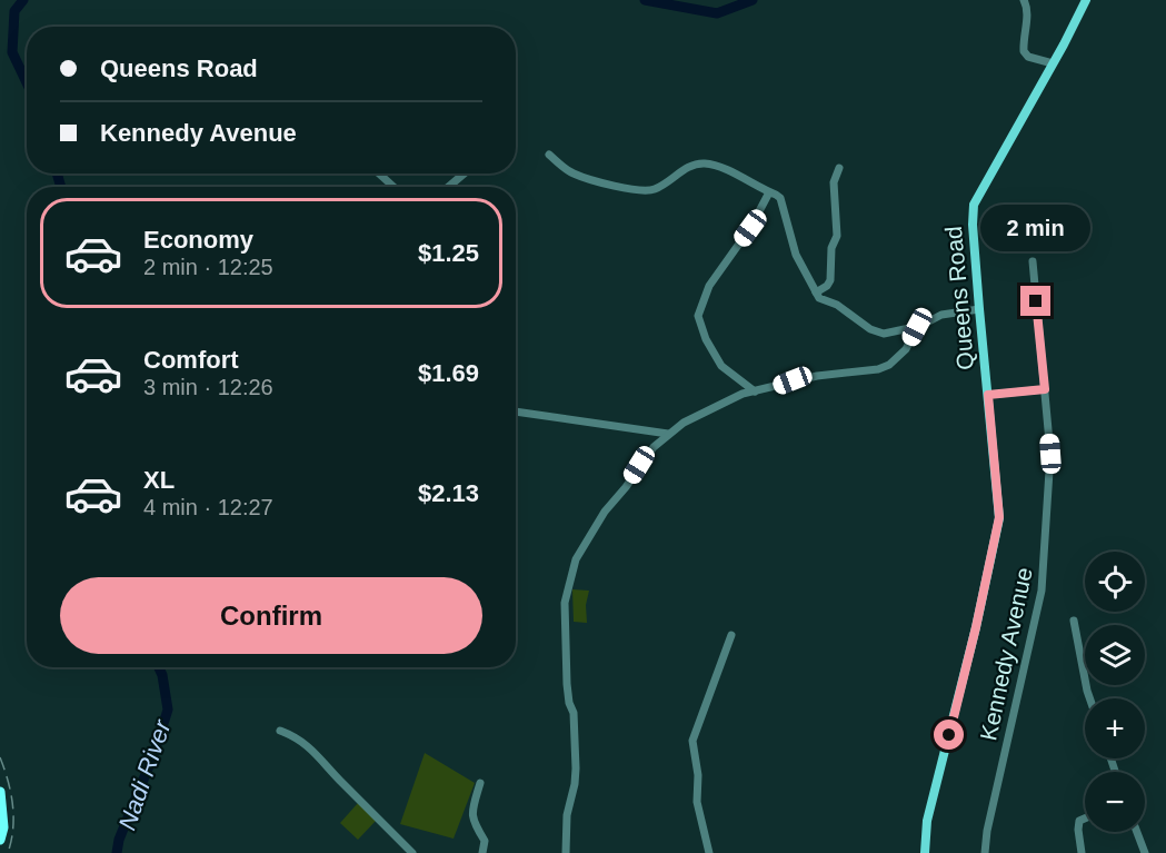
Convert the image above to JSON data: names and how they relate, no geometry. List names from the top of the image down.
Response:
{
  "streets": {
    "main road": ["Queens Road"],
    "street": ["Kennedy Avenue"]
  },
  "water": ["Nadi River"],
  "page": {
    "banner": ["Queens Road", "Kennedy Avenue"],
    "list": [
      {
        "name": "Economy",
        "note": "2 min · 12:25",
        "value": "$1.25"
      },
      {
        "name": "Comfort",
        "note": "3 min · 12:26",
        "value": "$1.69"
      },
      {
        "name": "XL",
        "note": "4 min · 12:27",
        "value": "$2.13"
      }
    ],
    "bubble": "2 min",
    "map_buttons": ["+", "−"],
    "buttons": "Confirm"
  }
}
